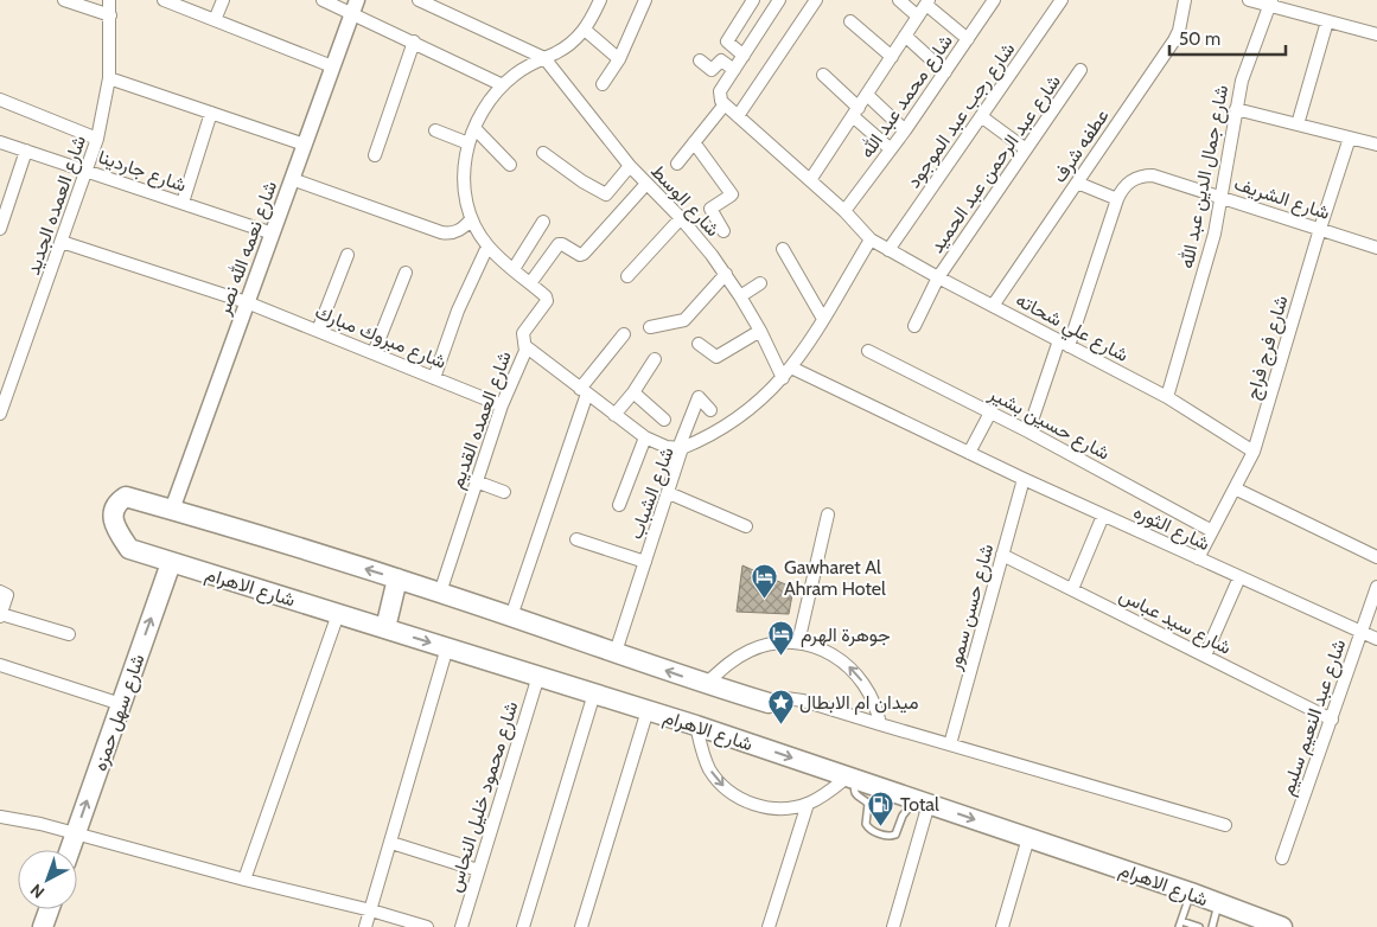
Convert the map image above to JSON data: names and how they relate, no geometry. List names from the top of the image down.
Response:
{
  "streets": {
    "main road": ["شارع الاهرام", "شارع سهل حمزه"],
    "street": [
      "شارع محمد عبد الله",
      "شارع رجب عبد الموجود",
      "عطفه شرف",
      "شارع عبد الرحمن عبد الحميد",
      "شارع جاردينا",
      "شارع جمال الدين عبد الله",
      "شارع الشريف",
      "شارع الوسط",
      "شارع العمده الجديد",
      "شارع نعمه الله نصر",
      "شارع علي شحاته",
      "شارع مبروك مبارك",
      "شارع فرج فراج",
      "شارع العمده القديم",
      "شارع حسين بشير",
      "شارع الشباب",
      "شارع الثوره",
      "شارع حسن سمور",
      "شارع سيد عباس",
      "شارع عبد النعيم سليم",
      "شارع محمود خليل النحاس"
    ]
  },
  "crossings": [
    ["شارع محمد عبد الله", "شارع علي شحاته"],
    ["شارع رجب عبد الموجود", "شارع علي شحاته"],
    ["عطفه شرف", "شارع علي شحاته"],
    ["شارع عبد الرحمن عبد الحميد", "شارع علي شحاته"],
    ["شارع جاردينا", "شارع العمده الجديد"],
    ["شارع جاردينا", "شارع نعمه الله نصر"],
    ["شارع جمال الدين عبد الله", "شارع الشريف"],
    ["شارع جمال الدين عبد الله", "شارع علي شحاته"],
    ["شارع الشريف", "شارع فرج فراج"],
    ["شارع الوسط", "شارع العمده القديم"],
    ["شارع الوسط", "شارع الشباب"],
    ["شارع الوسط", "شارع الثوره"],
    ["شارع العمده الجديد", "شارع مبروك مبارك"],
    ["شارع نعمه الله نصر", "شارع مبروك مبارك"],
    ["شارع نعمه الله نصر", "شارع الاهرام"],
    ["شارع علي شحاته", "شارع فرج فراج"],
    ["شارع علي شحاته", "شارع الشباب"],
    ["شارع مبروك مبارك", "شارع العمده القديم"],
    ["شارع فرج فراج", "شارع حسين بشير"],
    ["شارع فرج فراج", "شارع الثوره"],
    ["شارع الشباب", "شارع الثوره"],
    ["شارع الثوره", "شارع حسن سمور"],
    ["شارع الثوره", "شارع عبد النعيم سليم"],
    ["شارع الاهرام", "شارع سهل حمزه"],
    ["شارع الاهرام", "شارع محمود خليل النحاس"],
    ["شارع حسن سمور", "شارع سيد عباس"],
    ["شارع سيد عباس", "شارع عبد النعيم سليم"]
  ],
  "one_way": ["شارع سهل حمزه"],
  "places": {
    "hotel": ["Gawharet Al Ahram Hotel", "جوهرة الهرم"],
    "place": ["ميدان ام الابطال"],
    "fuel station": ["Total"]
  },
  "scale_bar": "50 m",
  "north": "bottom left"
}
